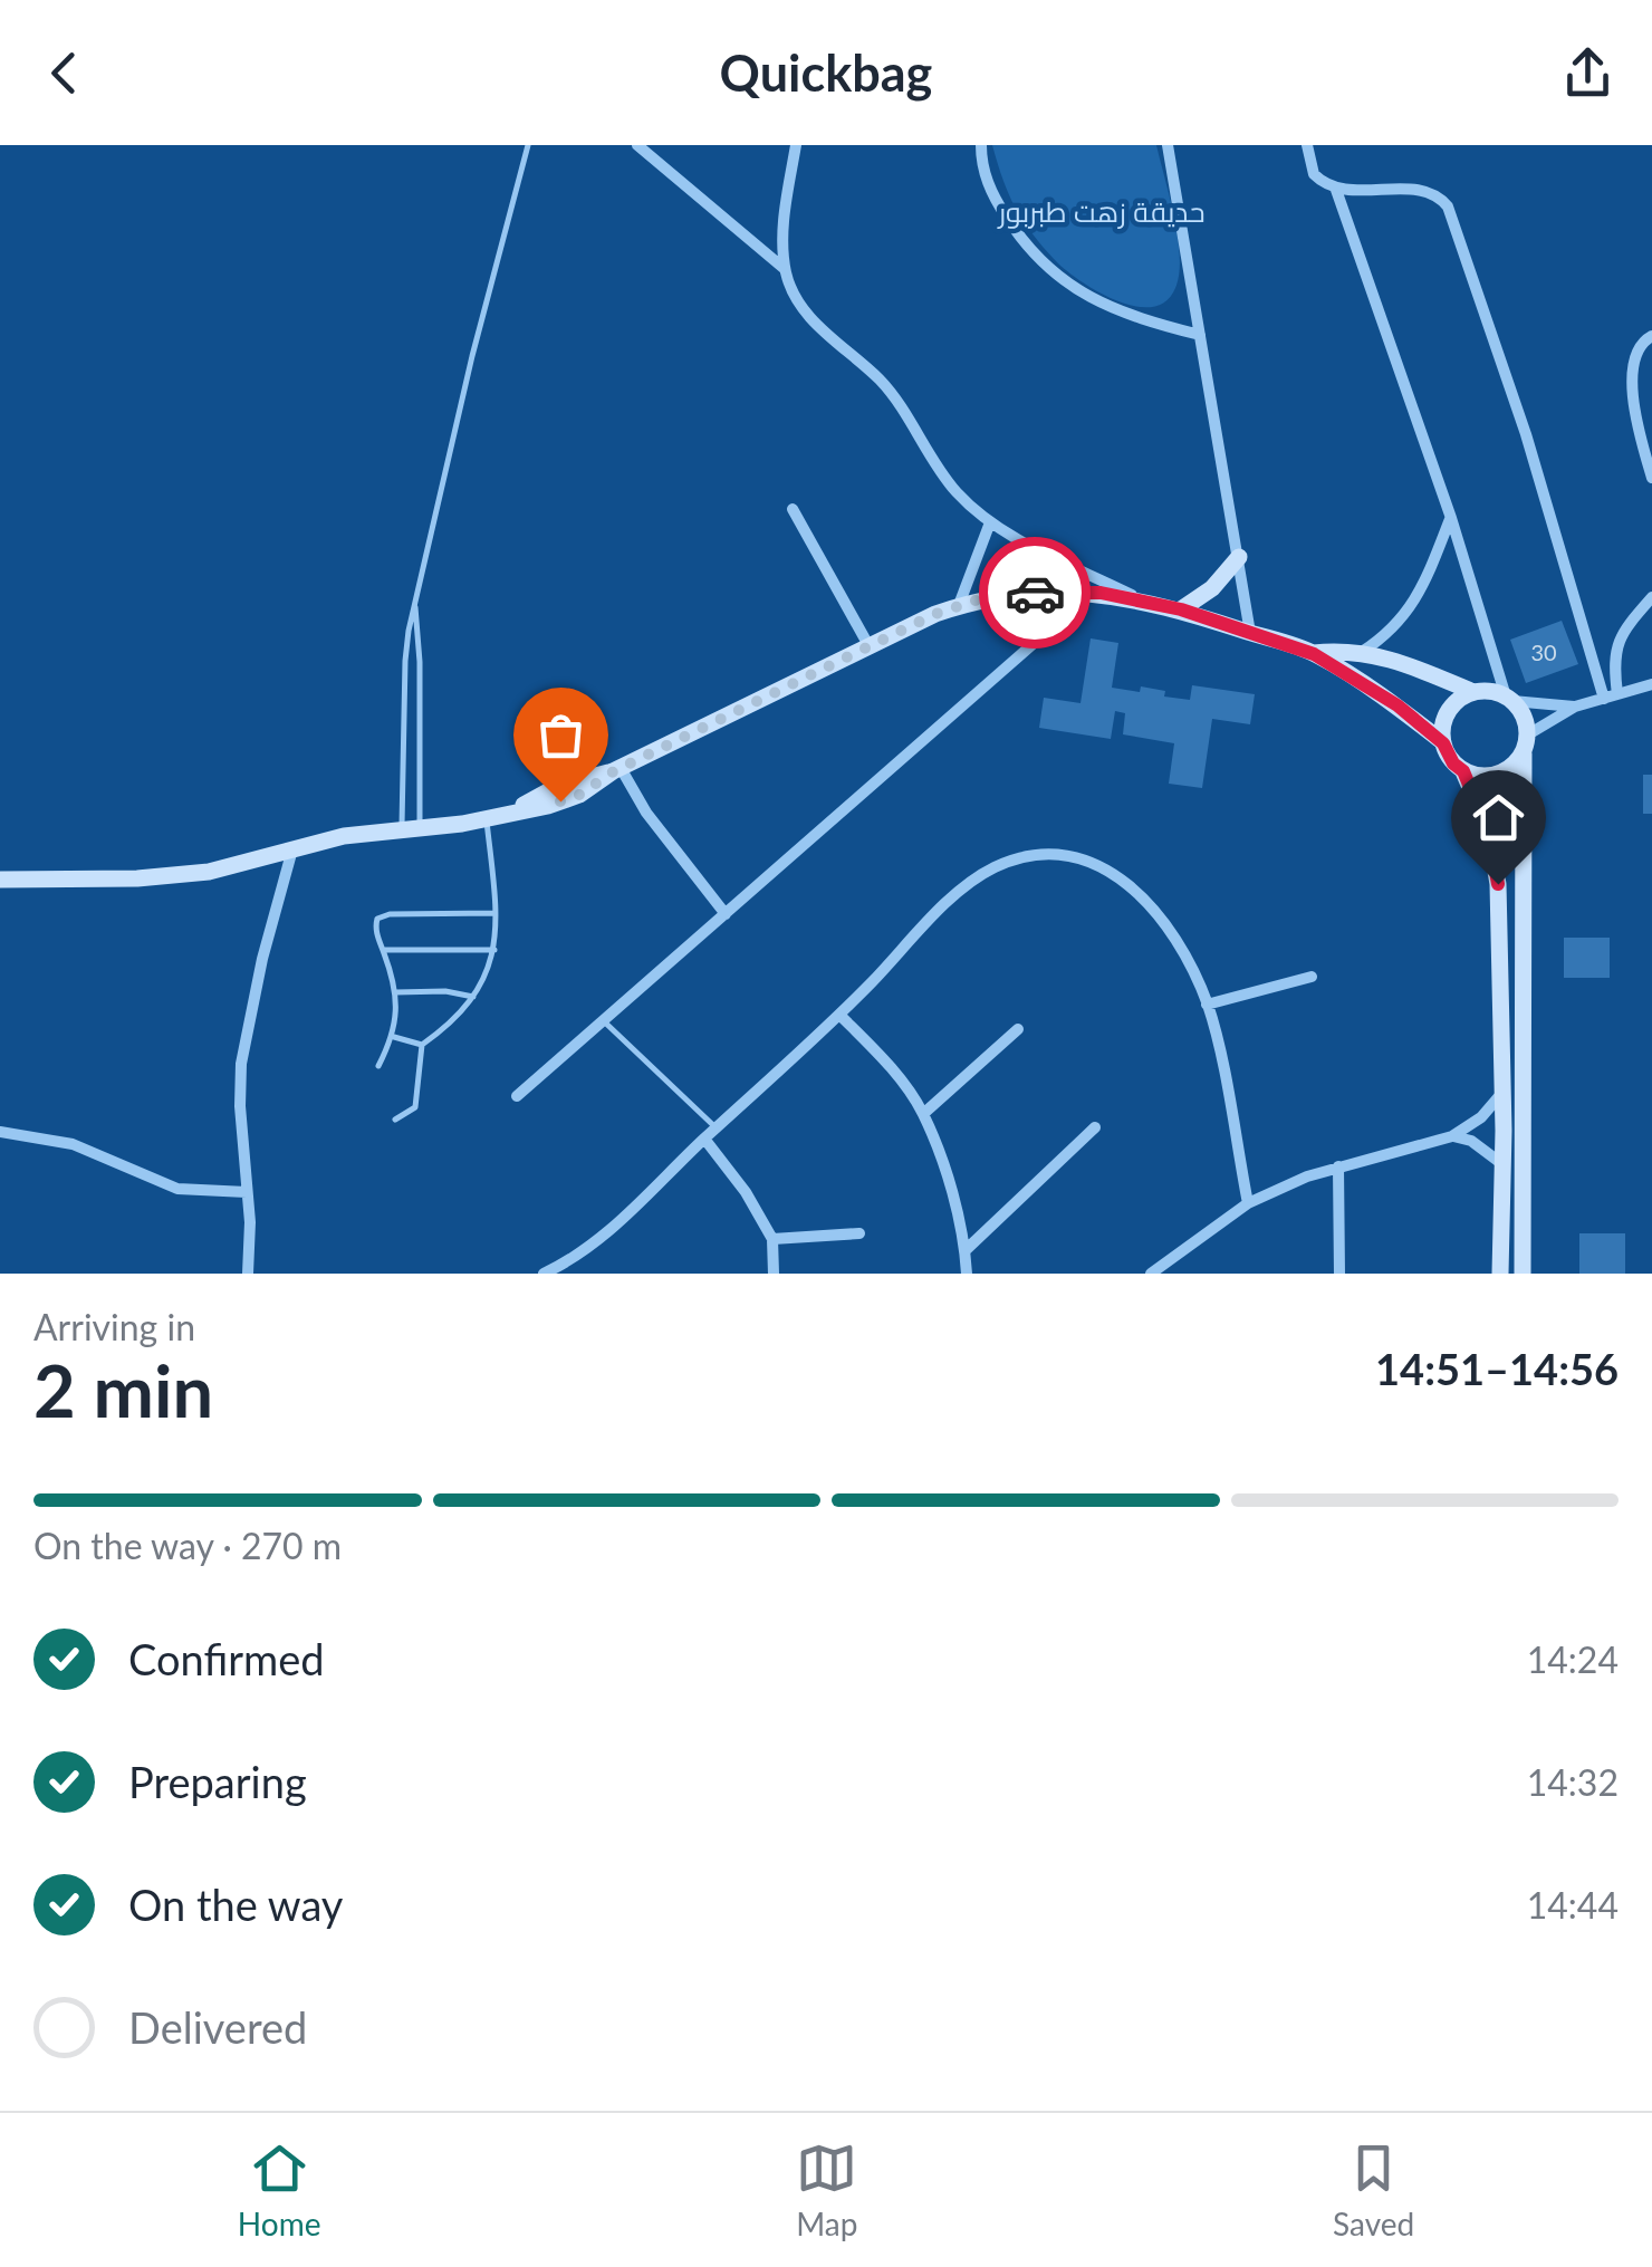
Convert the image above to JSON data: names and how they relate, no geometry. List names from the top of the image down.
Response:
{
  "parks": ["حديقة زهت طبربور"],
  "house_numbers": ["30"],
  "page": {
    "header": "Quickbag",
    "heading": ["2 min", "Arriving in", "14:51–14:56"],
    "bar": "On the way · 270 m",
    "list": [
      ["Confirmed", "14:24"],
      ["Preparing", "14:32"],
      ["On the way", "14:44"],
      "Delivered"
    ],
    "tabs": ["Home", "Map", "Saved"]
  }
}
